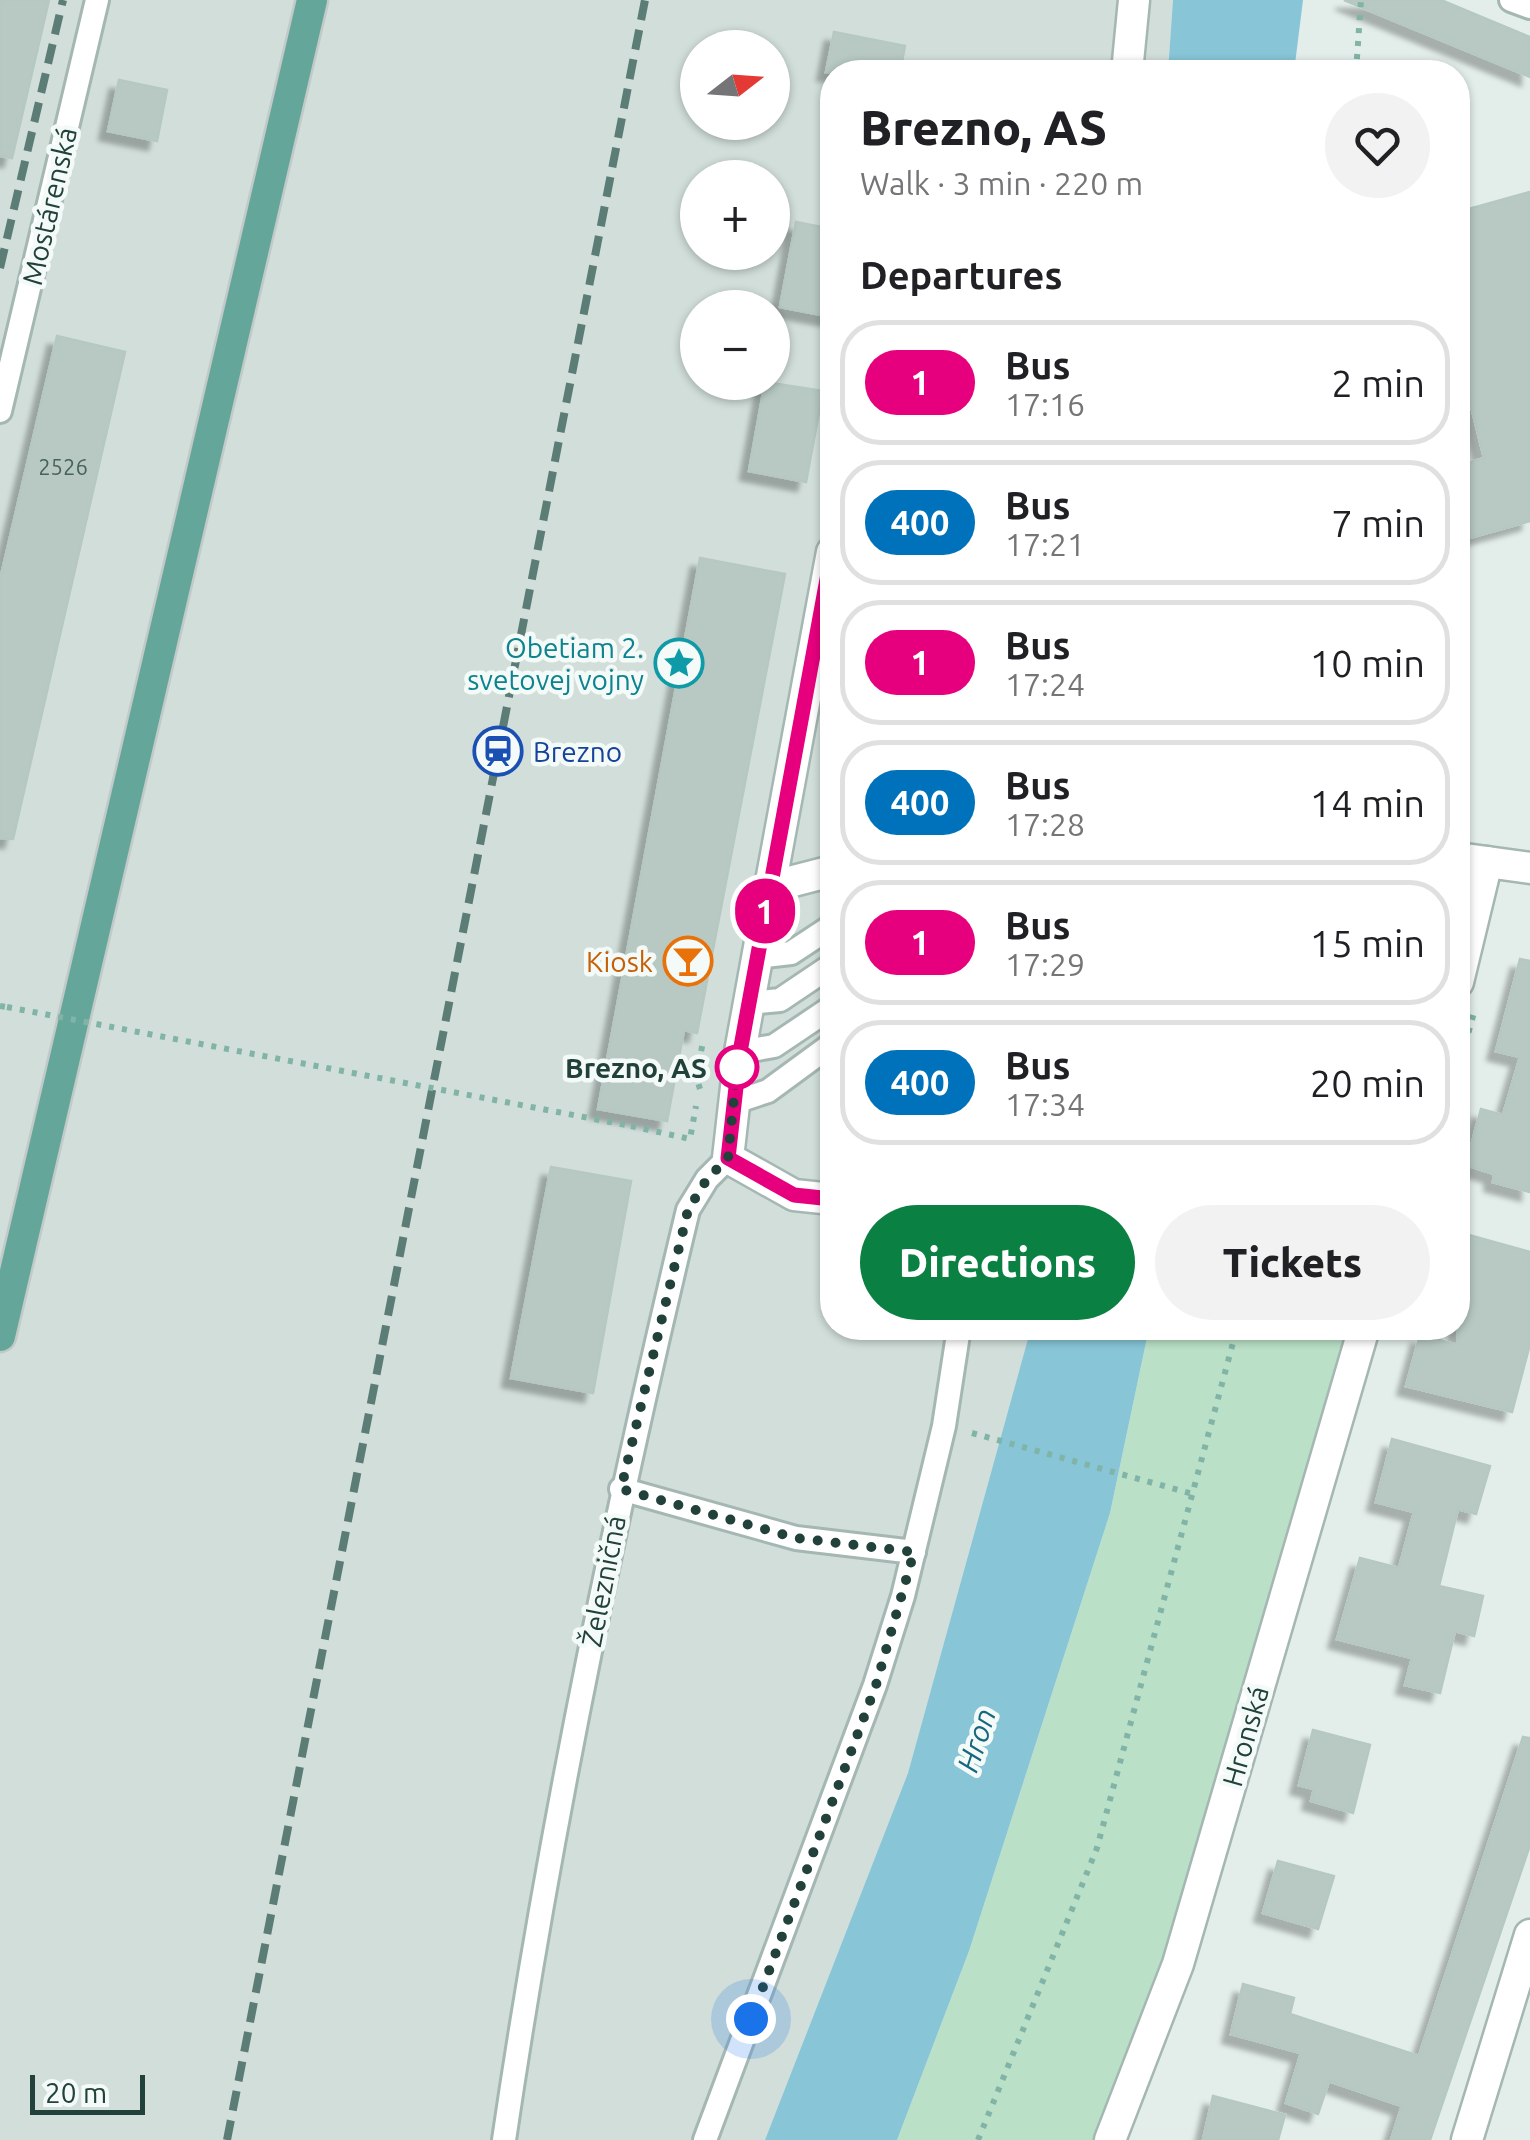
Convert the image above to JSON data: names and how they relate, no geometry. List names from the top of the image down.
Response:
{
  "streets": {
    "street": ["Hronská"],
    "lane": ["Mostárenská", "Železničná"]
  },
  "water": ["Hron"],
  "places": {
    "place": ["Obetiam 2. svetovej vojny"],
    "station": ["Brezno"],
    "bar": ["Kiosk"],
    "other": ["Brezno, AS"]
  },
  "lines": ["bus line 1"],
  "house_numbers": ["2526"],
  "scale_bar": "20 m",
  "north": "right",
  "page": {
    "on_map": "1",
    "map_buttons": ["+", "−"],
    "heading": [
      ["Brezno, AS", "Walk · 3 min · 220 m"],
      "Departures"
    ],
    "list": [
      {
        "mark": "1",
        "name": "Bus",
        "note": "17:16",
        "value": "2 min"
      },
      {
        "mark": "400",
        "name": "Bus",
        "note": "17:21",
        "value": "7 min"
      },
      {
        "mark": "1",
        "name": "Bus",
        "note": "17:24",
        "value": "10 min"
      },
      {
        "mark": "400",
        "name": "Bus",
        "note": "17:28",
        "value": "14 min"
      },
      {
        "mark": "1",
        "name": "Bus",
        "note": "17:29",
        "value": "15 min"
      },
      {
        "mark": "400",
        "name": "Bus",
        "note": "17:34",
        "value": "20 min"
      }
    ],
    "buttons": ["Directions", "Tickets"],
    "scale": "20 m"
  }
}
